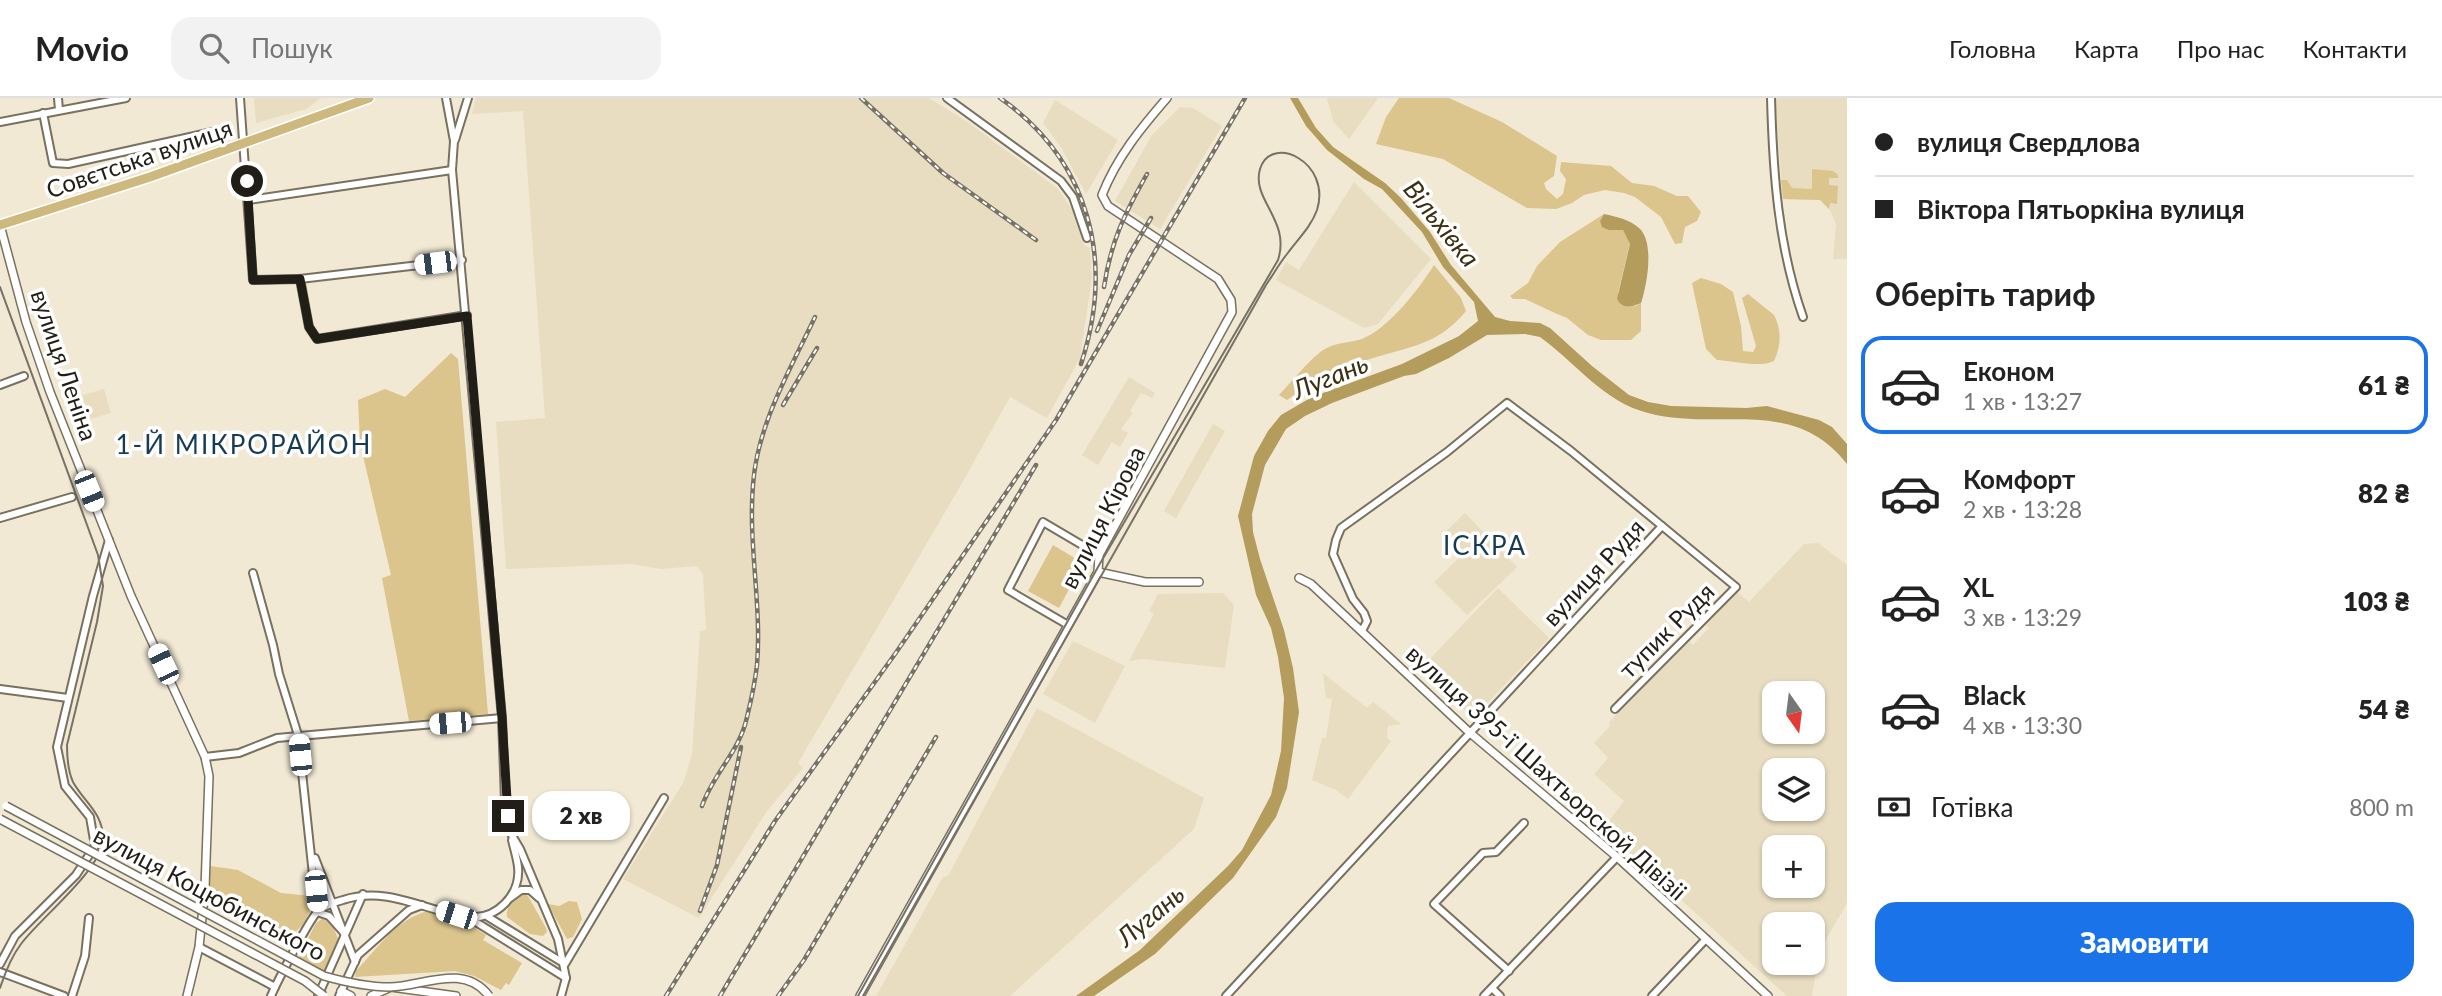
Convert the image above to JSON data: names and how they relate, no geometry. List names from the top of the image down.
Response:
{
  "streets": {
    "main road": ["Совєтська вулиця"],
    "street": [
      "вулиця Леніна",
      "вулиця Кірова",
      "вулиця Рудя",
      "тупик Рудя",
      "вулиця 395-ї Шахтьорской Дівізіі",
      "вулиця Коцюбинського"
    ]
  },
  "crossings": [
    ["Совєтська вулиця", "вулиця Леніна"],
    ["вулиця Рудя", "тупик Рудя"],
    ["вулиця Рудя", "вулиця 395-ї Шахтьорской Дівізіі"]
  ],
  "districts": ["1-Й МІКРОРАЙОН", "ІСКРА"],
  "water": ["Вільхівка", "Лугань"],
  "north": "bottom",
  "page": {
    "header": "Movio",
    "search": "Пошук",
    "nav": [
      "Головна",
      "Карта",
      "Про нас",
      "Контакти"
    ],
    "banner": ["вулиця Свердлова", "Віктора Пятьоркіна вулиця"],
    "heading": "Оберіть тариф",
    "list": [
      {
        "name": "Економ",
        "note": "1 хв · 13:27",
        "value": "61 ₴"
      },
      {
        "name": "Комфорт",
        "note": "2 хв · 13:28",
        "value": "82 ₴"
      },
      {
        "name": "XL",
        "note": "3 хв · 13:29",
        "value": "103 ₴"
      },
      {
        "name": "Black",
        "note": "4 хв · 13:30",
        "value": "54 ₴"
      }
    ],
    "map_buttons": ["+", "−"],
    "pay": ["Готівка", "800 m"],
    "bubble": "2 хв",
    "buttons": "Замовити"
  }
}
